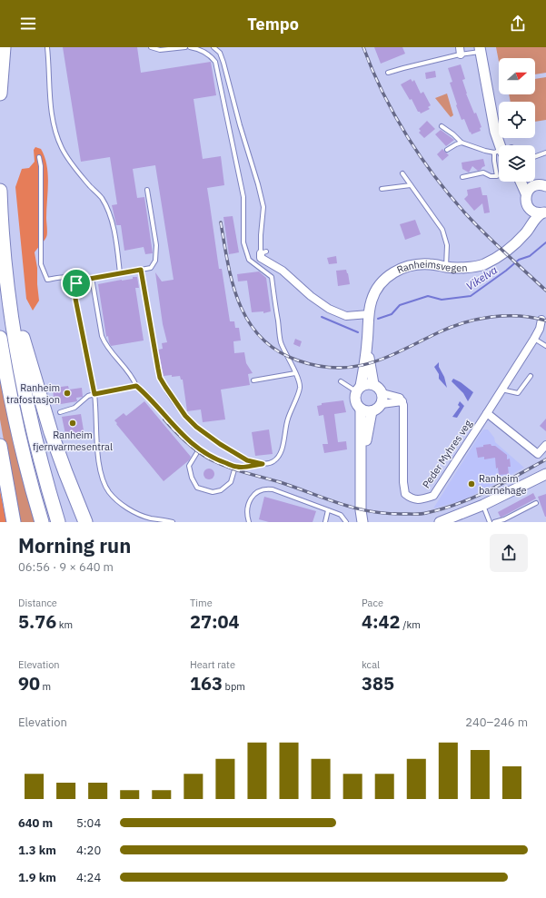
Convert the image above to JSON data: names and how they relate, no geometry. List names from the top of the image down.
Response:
{
  "streets": {
    "street": ["Ranheimsvegen", "Peder Myhres veg"]
  },
  "water": ["Vikelva"],
  "places": ["Ranheim trafostasjon", "Ranheim fjernvarmesentral", "Ranheim barnehage"],
  "north": "right",
  "page": {
    "header": "Tempo",
    "heading": ["Morning run", "06:56 · 9 × 640 m"],
    "stats": [
      ["Distance", "5.76 km"],
      ["Time", "27:04"],
      ["Pace", "4:42 /km"],
      ["Elevation", "90 m"],
      ["Heart rate", "163 bpm"],
      ["kcal", "385"]
    ],
    "chart": ["Elevation", "240–246 m"],
    "list": [
      {
        "name": "640 m",
        "note": "5:04"
      },
      {
        "name": "1.3 km",
        "note": "4:20"
      },
      {
        "name": "1.9 km",
        "note": "4:24"
      }
    ]
  }
}
